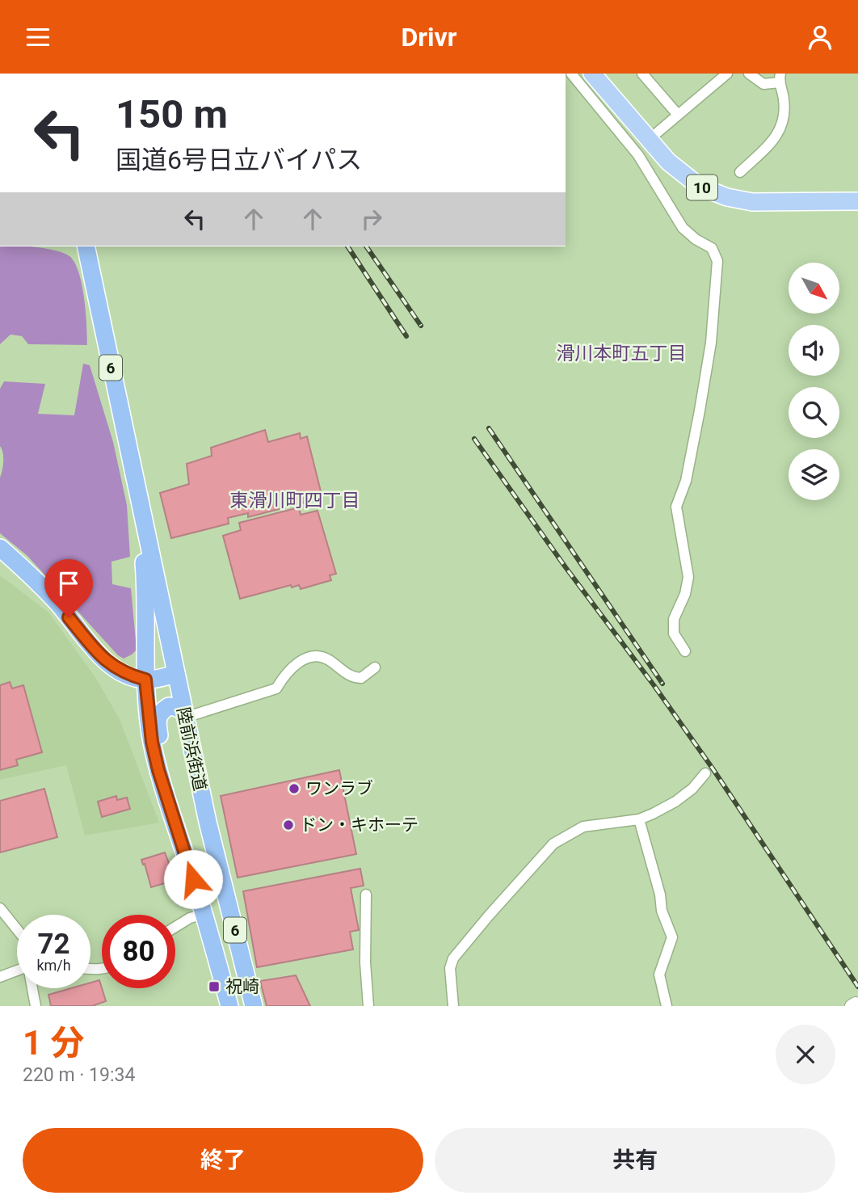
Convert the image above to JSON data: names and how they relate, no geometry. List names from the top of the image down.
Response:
{
  "streets": {
    "highway": ["6", "陸前浜街道"],
    "main road": ["10"]
  },
  "districts": ["滑川本町五丁目", "東滑川町四丁目"],
  "places": {
    "other": ["ワンラブ", "ドン・キホーテ"],
    "transit": ["祝崎"]
  },
  "north": "bottom right",
  "page": {
    "header": "Drivr",
    "turn": ["150 m", "国道6号日立バイパス"],
    "speed": "72 km/h",
    "limit": "80",
    "heading": ["1 分", "220 m · 19:34"],
    "buttons": ["終了", "共有"]
  }
}
